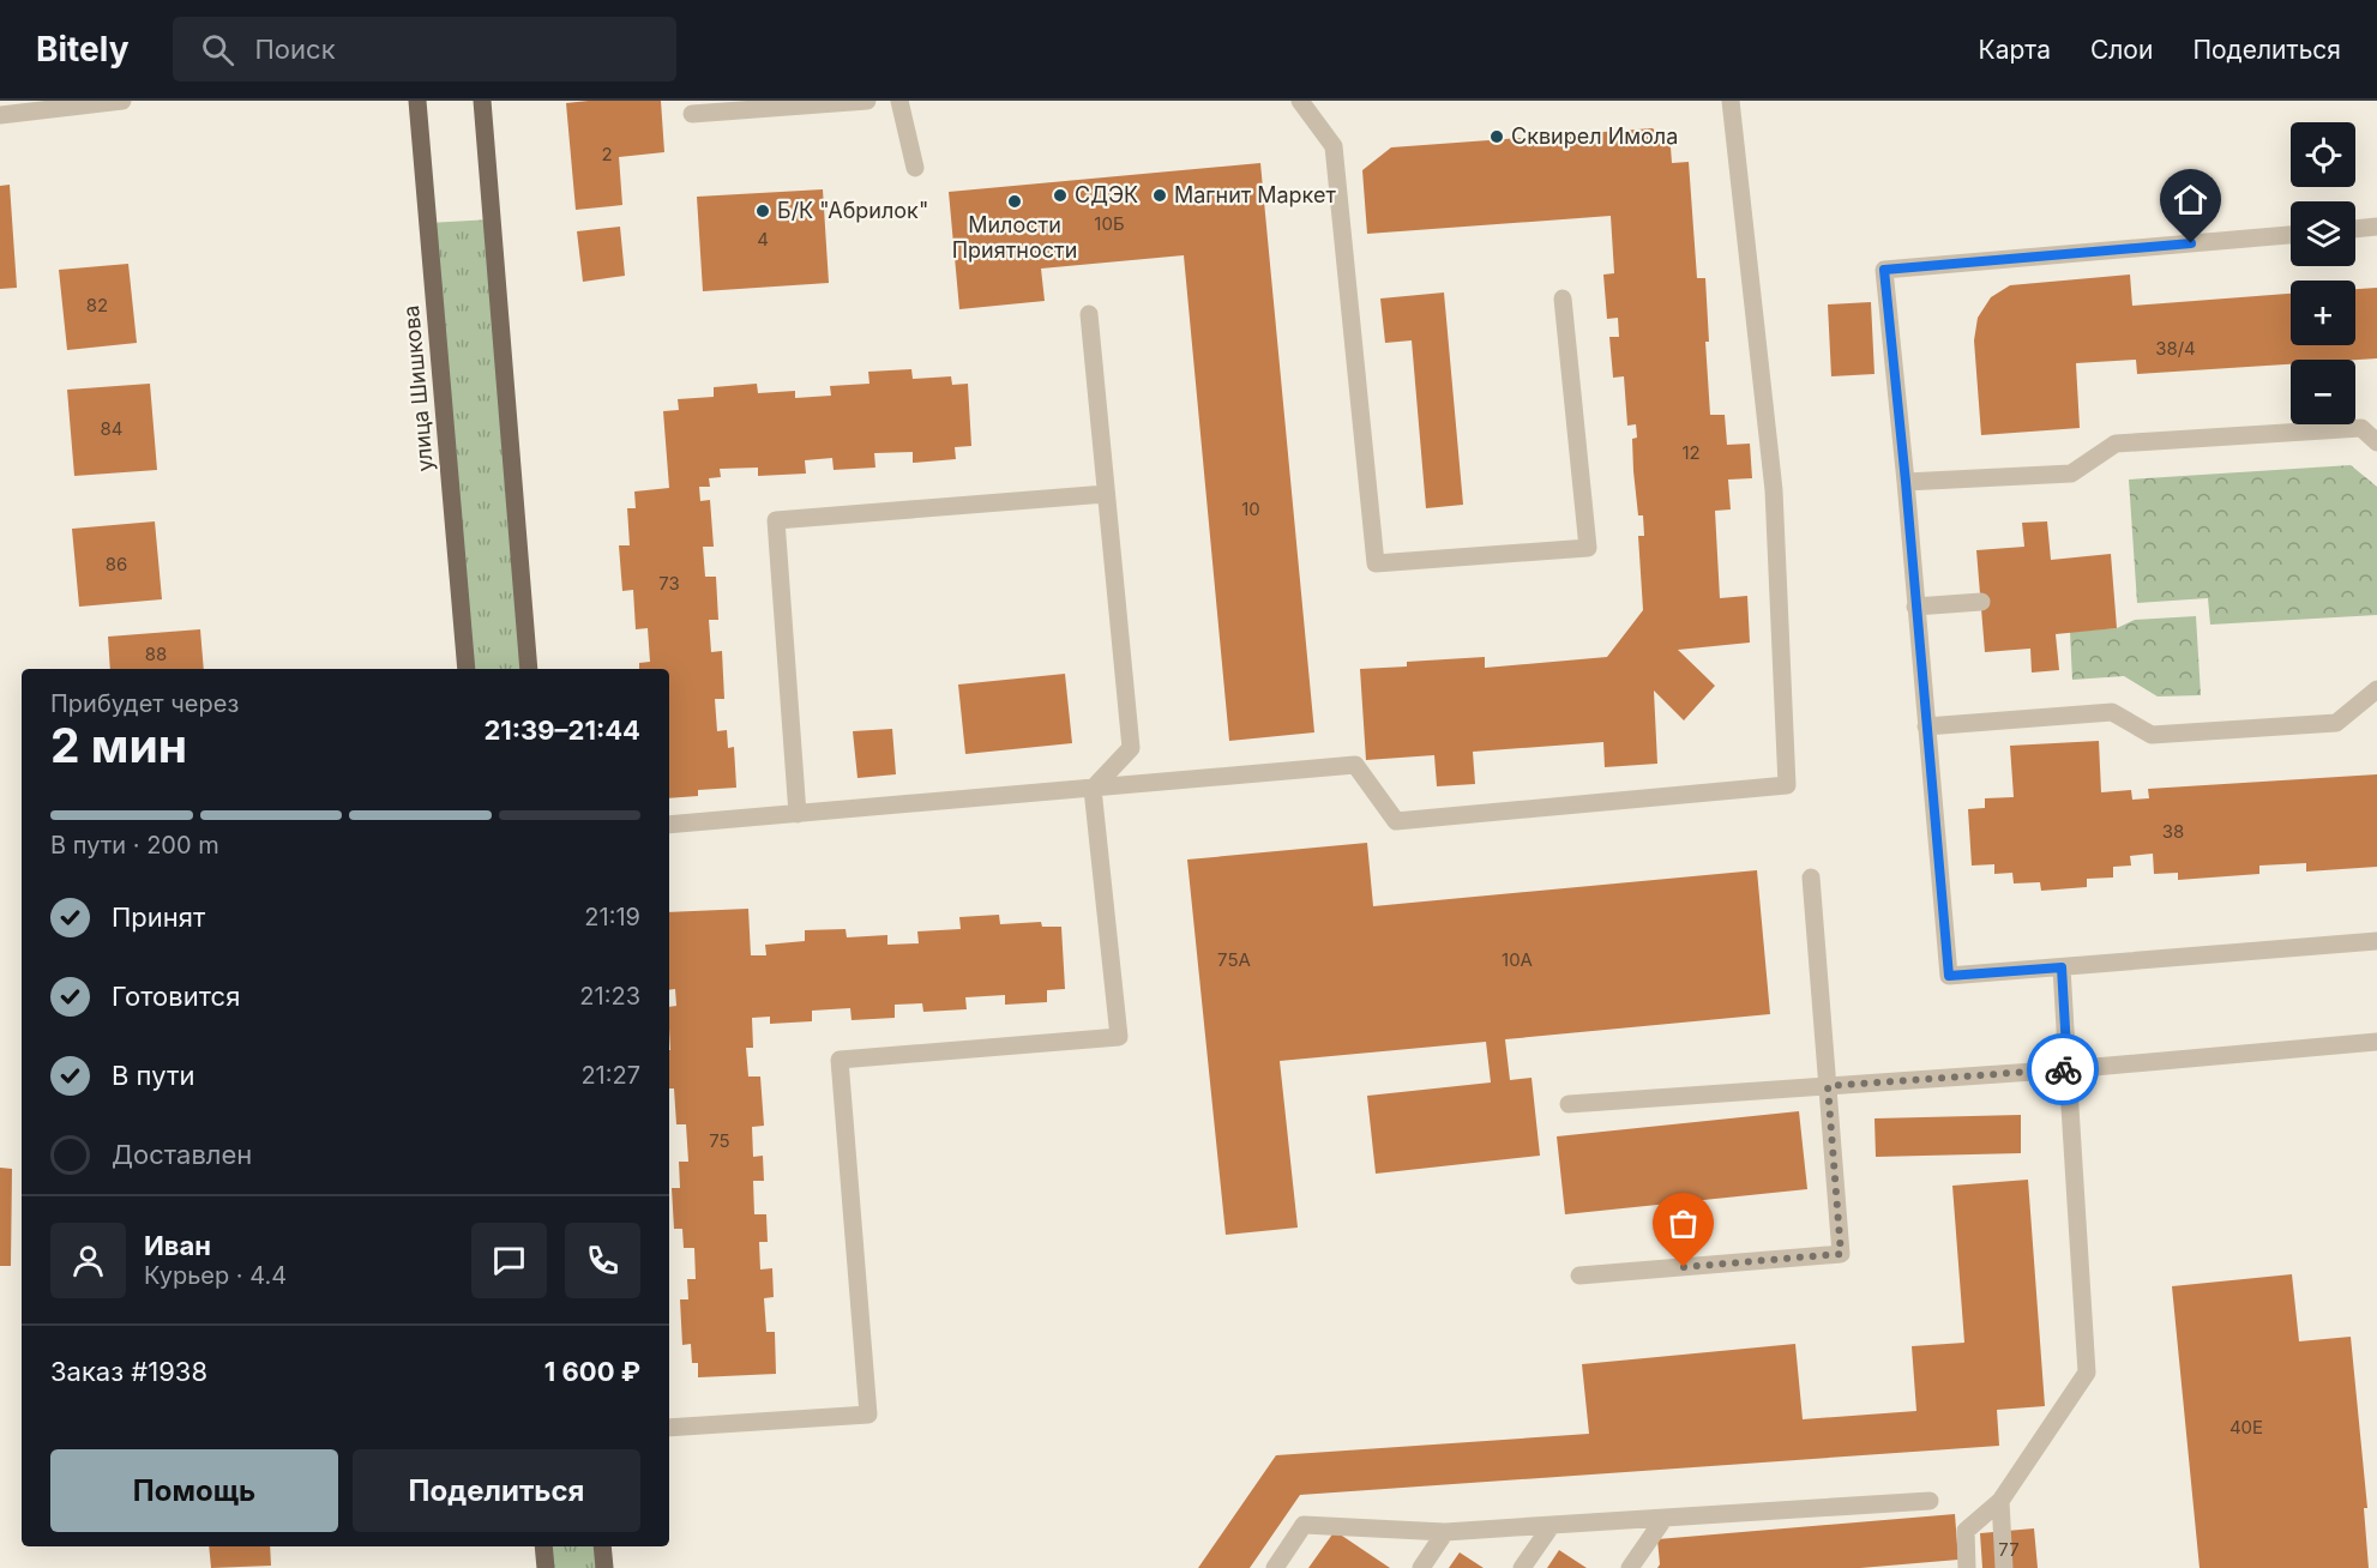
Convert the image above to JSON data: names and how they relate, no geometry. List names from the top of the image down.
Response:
{
  "streets": {
    "main road": ["улица Шишкова"]
  },
  "places": [
    "Сквирел Имола",
    "СДЭК",
    "Магнит Маркет",
    "Милости Приятности",
    "Б/К \"Абрилок\""
  ],
  "house_numbers": [
    "2",
    "10Б",
    "4",
    "82",
    "38/4",
    "84",
    "12",
    "10",
    "86",
    "73",
    "88",
    "38",
    "75А",
    "10А",
    "75",
    "40Е",
    "77"
  ],
  "page": {
    "header": "Bitely",
    "search": "Поиск",
    "nav": ["Карта", "Слои", "Поделиться"],
    "map_buttons": ["+", "−"],
    "heading": ["2 мин", "Прибудет через", "21:39–21:44"],
    "panel": [
      "Иван",
      "Курьер · 4.4",
      "Заказ #1938",
      "1 600 ₽"
    ],
    "bar": "В пути · 200 m",
    "list": [
      ["Принят", "21:19"],
      ["Готовится", "21:23"],
      ["В пути", "21:27"],
      "Доставлен"
    ],
    "buttons": ["Помощь", "Поделиться"]
  }
}
